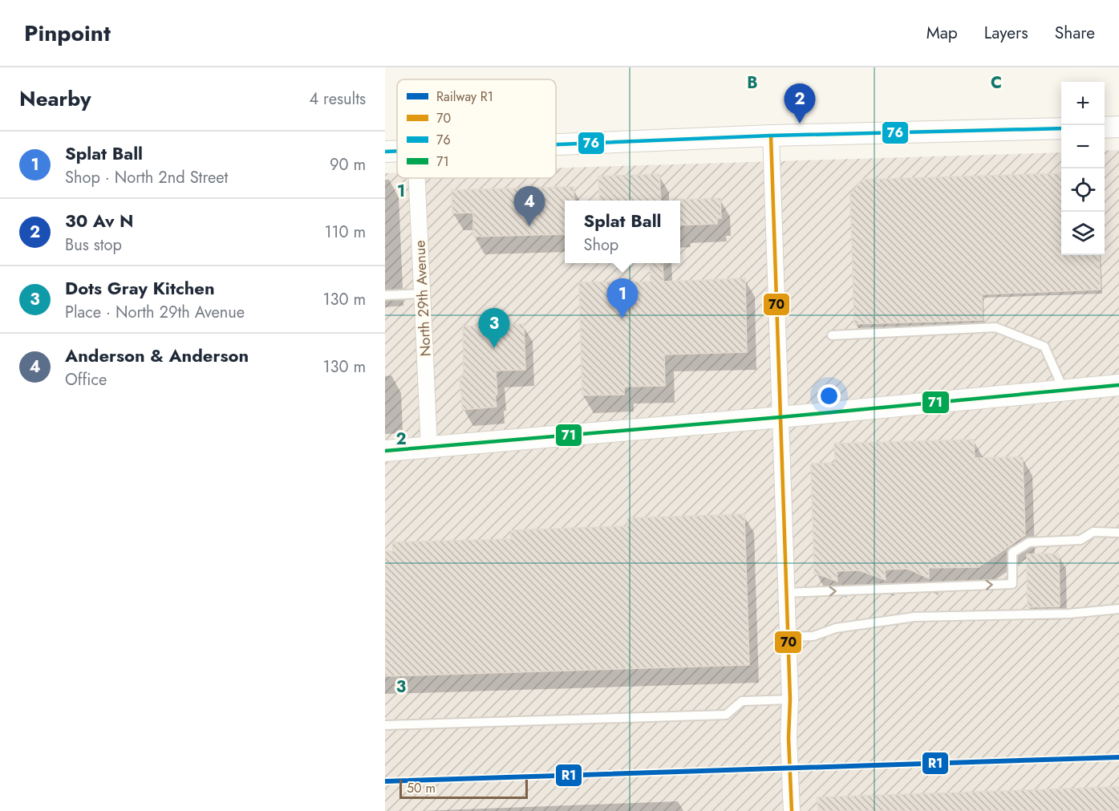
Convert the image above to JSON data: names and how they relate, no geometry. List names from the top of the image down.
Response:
{
  "streets": {
    "street": ["North 29th Avenue"]
  },
  "lines": [
    "transit line 76",
    "transit line 70",
    "transit line 71",
    "rail line R1"
  ],
  "legend": [
    "Railway R1",
    "70",
    "76",
    "71"
  ],
  "scale_bar": "50 m",
  "page": {
    "header": "Pinpoint",
    "nav": ["Map", "Layers", "Share"],
    "heading": ["Nearby", "4 results"],
    "map_buttons": ["+", "−"],
    "pins": [
      "2",
      "4",
      "1",
      "3"
    ],
    "list": [
      {
        "mark": "1",
        "name": "Splat Ball",
        "note": "Shop · North 2nd Street",
        "value": "90 m"
      },
      {
        "mark": "2",
        "name": "30 Av N",
        "note": "Bus stop",
        "value": "110 m"
      },
      {
        "mark": "3",
        "name": "Dots Gray Kitchen",
        "note": "Place · North 29th Avenue",
        "value": "130 m"
      },
      {
        "mark": "4",
        "name": "Anderson & Anderson",
        "note": "Office",
        "value": "130 m"
      }
    ],
    "popup": ["Splat Ball", "Shop"],
    "scale": "50 m"
  },
  "grid": {
    "columns": ["B", "C"],
    "rows": ["1", "2", "3"]
  }
}
